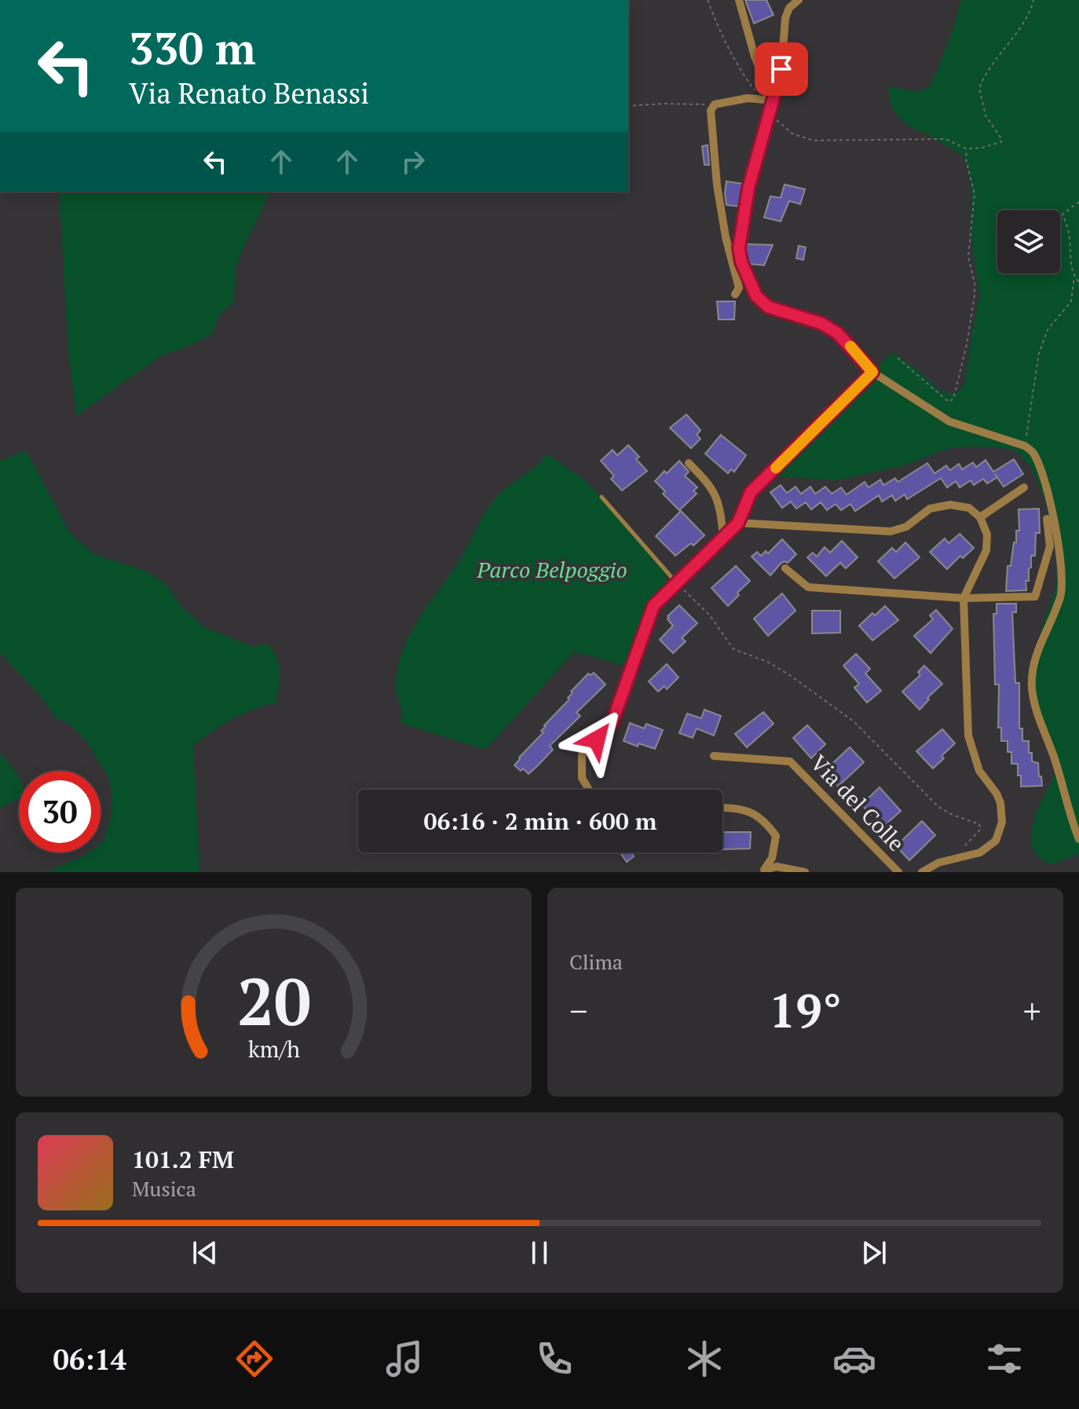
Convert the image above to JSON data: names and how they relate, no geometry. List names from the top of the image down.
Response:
{
  "streets": {
    "street": ["Via del Colle"]
  },
  "parks": ["Parco Belpoggio"],
  "page": {
    "turn": ["330 m", "Via Renato Benassi"],
    "limit": "30",
    "trip": "06:16 · 2 min · 600 m",
    "tile": "Clima",
    "heat": ["−", "19°", "+"],
    "song": ["101.2 FM", "Musica"],
    "tabs": "06:14",
    "gauge": ["20", "km/h"]
  }
}
